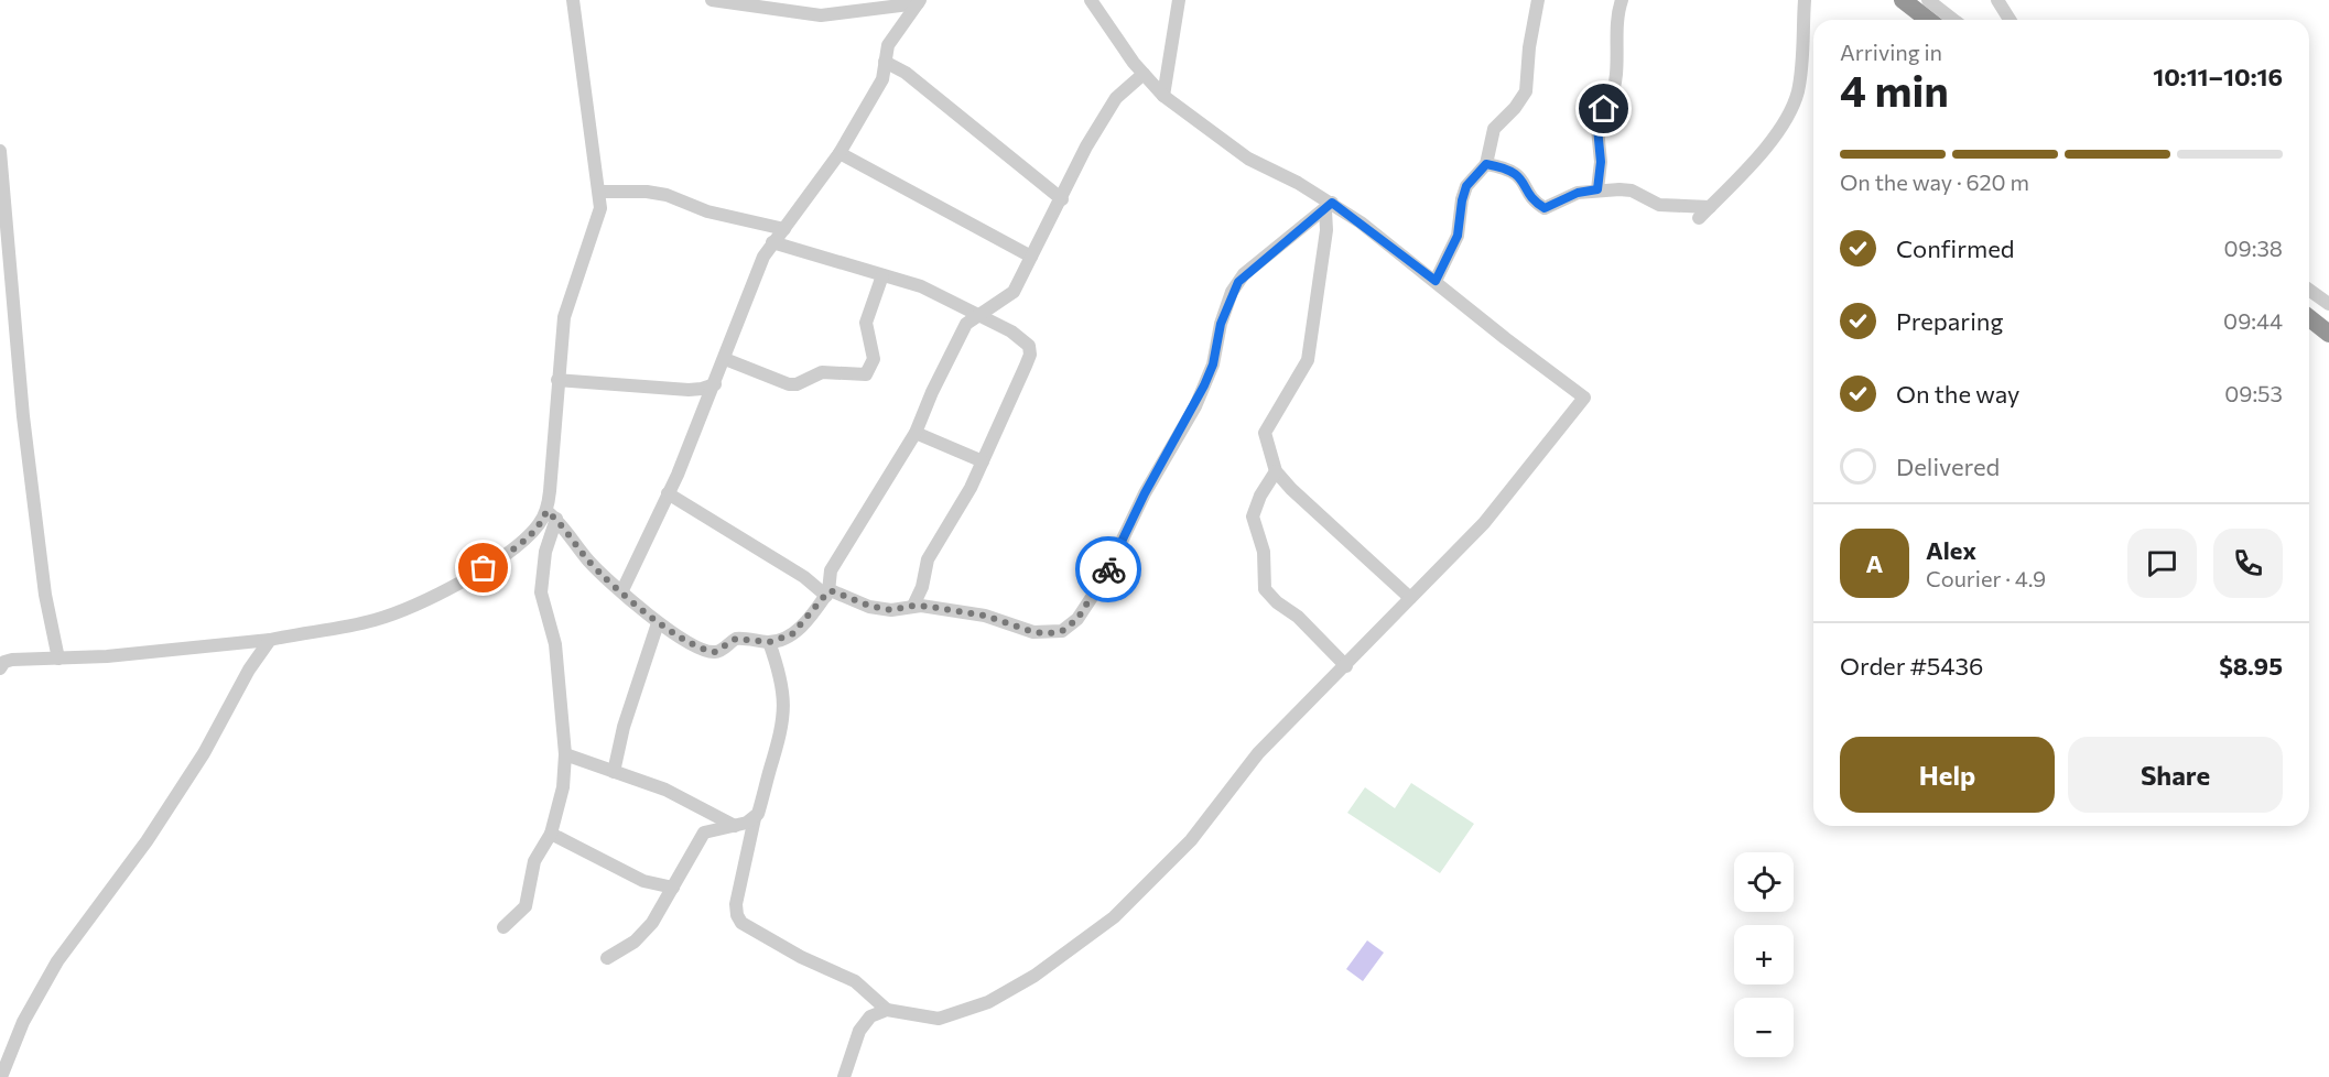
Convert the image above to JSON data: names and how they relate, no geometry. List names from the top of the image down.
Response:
{
  "page": {
    "heading": ["4 min", "Arriving in", "10:11–10:16"],
    "panel": [
      "Alex",
      "Courier · 4.9",
      "Order #5436",
      "$8.95"
    ],
    "bar": "On the way · 620 m",
    "list": [
      ["Confirmed", "09:38"],
      ["Preparing", "09:44"],
      ["On the way", "09:53"],
      "Delivered"
    ],
    "round": "A",
    "buttons": ["Help", "Share"],
    "map_buttons": ["+", "−"]
  }
}
